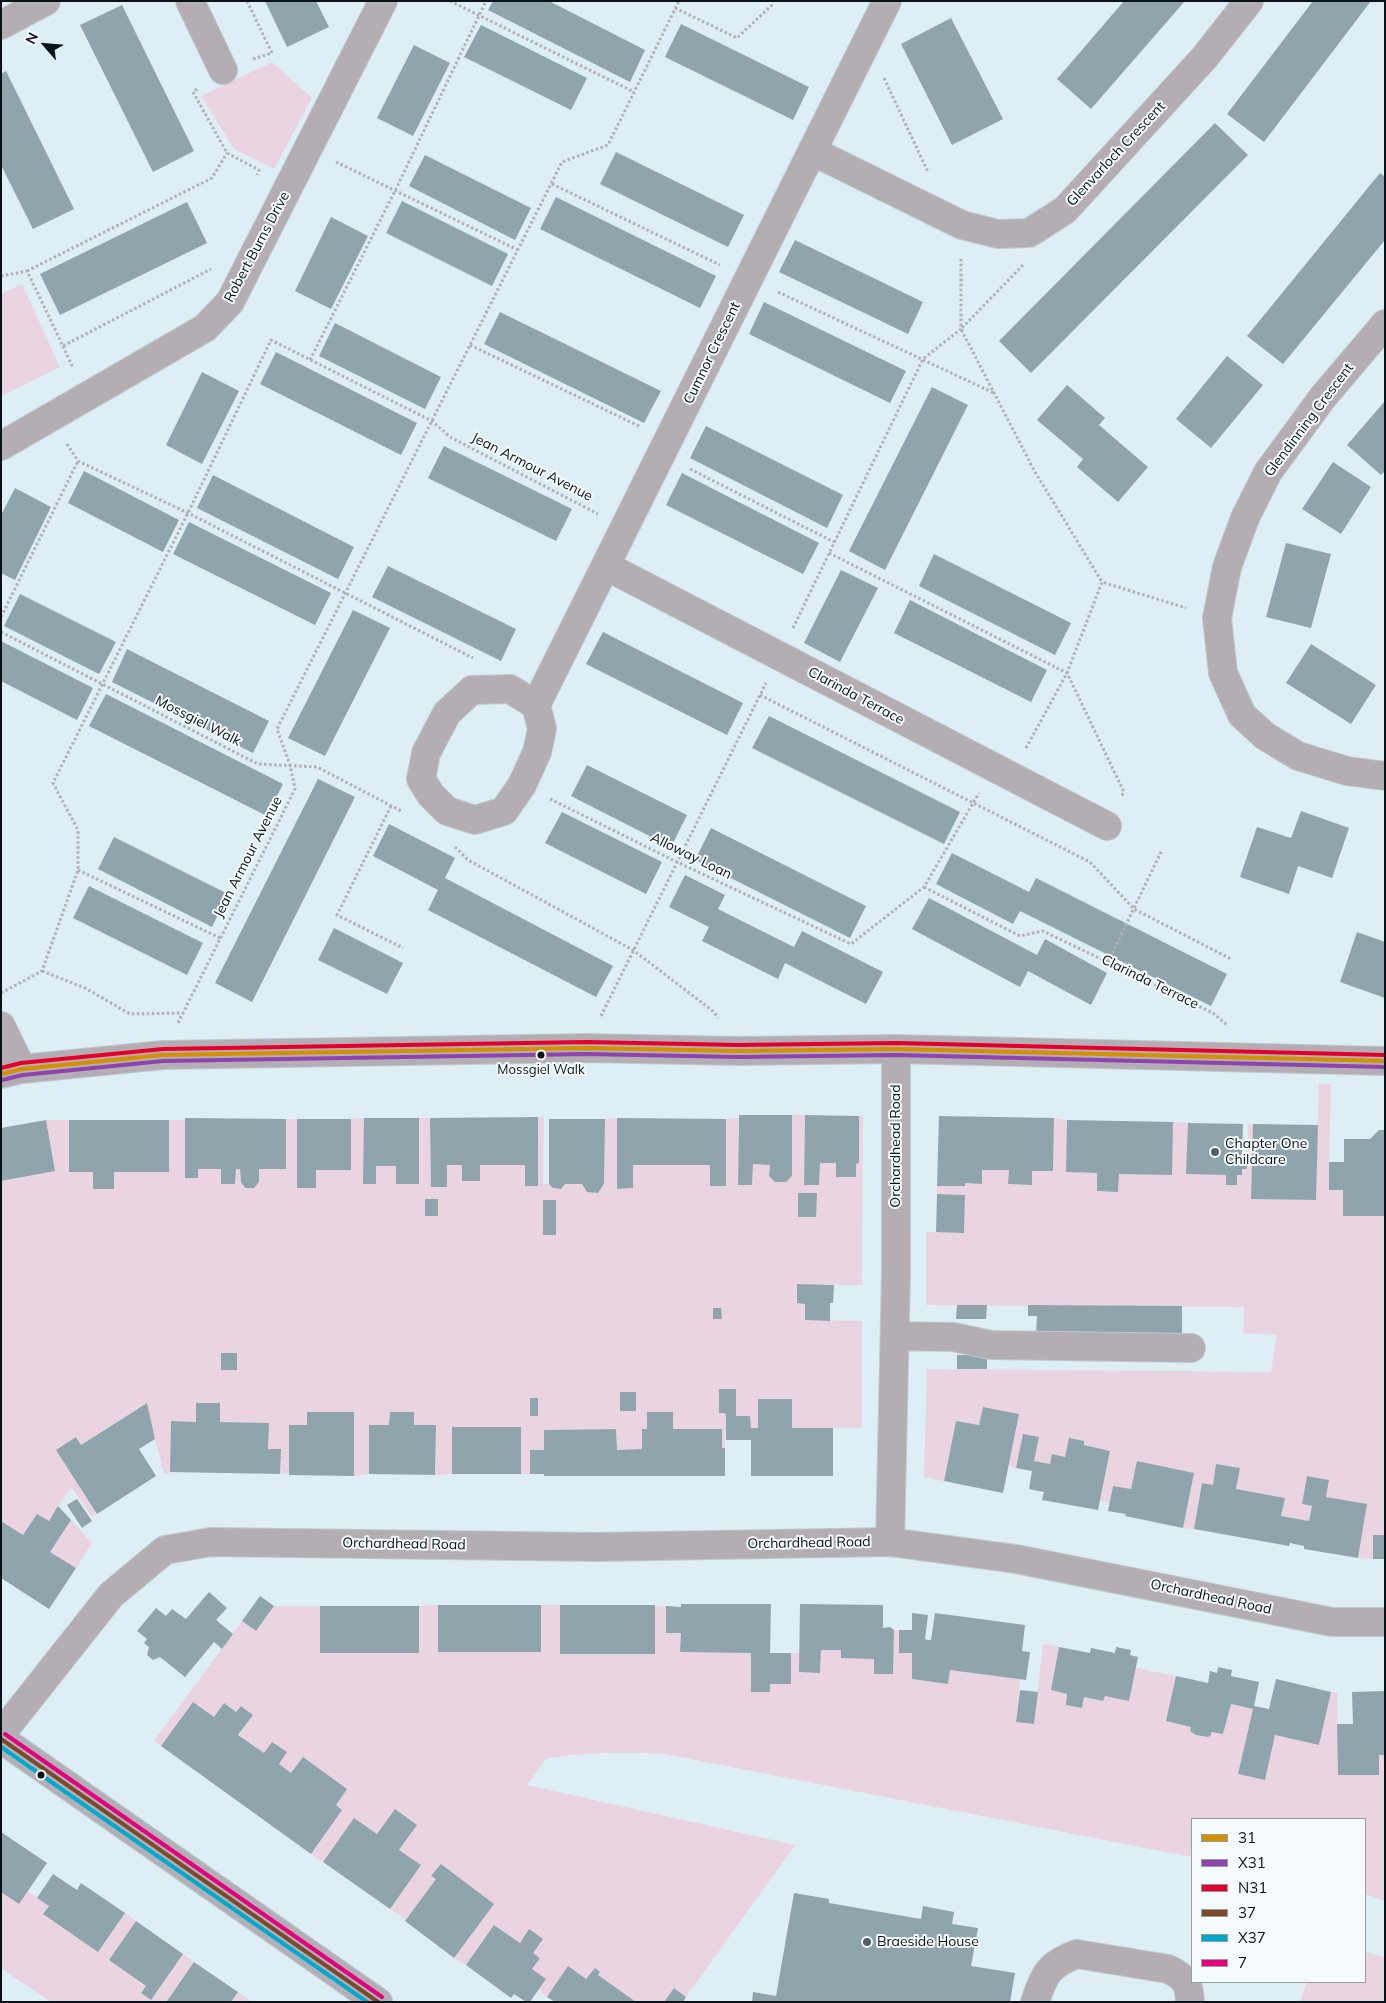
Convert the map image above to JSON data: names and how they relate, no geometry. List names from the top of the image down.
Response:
{
  "streets": {
    "street": [
      "Glenvarloch Crescent",
      "Robert Burns Drive",
      "Cumnor Crescent",
      "Glendinning Crescent",
      "Clarinda Terrace",
      "Orchardhead Road"
    ],
    "path": ["Jean Armour Avenue", "Mossgiel Walk", "Alloway Loan"]
  },
  "crossings": [
    ["Cumnor Crescent", "Jean Armour Avenue"],
    ["Cumnor Crescent", "Clarinda Terrace"],
    ["Cumnor Crescent", "Alloway Loan"],
    ["Jean Armour Avenue", "Mossgiel Walk"],
    ["Clarinda Terrace", "Alloway Loan"]
  ],
  "places": ["Mossgiel Walk", "Chapter One Childcare", "Braeside House"],
  "lines": [
    "transit line N31",
    "transit line 31",
    "transit line X31",
    "transit line 7",
    "transit line 37",
    "transit line X37"
  ],
  "legend": [
    "31",
    "X31",
    "N31",
    "37",
    "X37",
    "7"
  ],
  "north": "top left"
}
